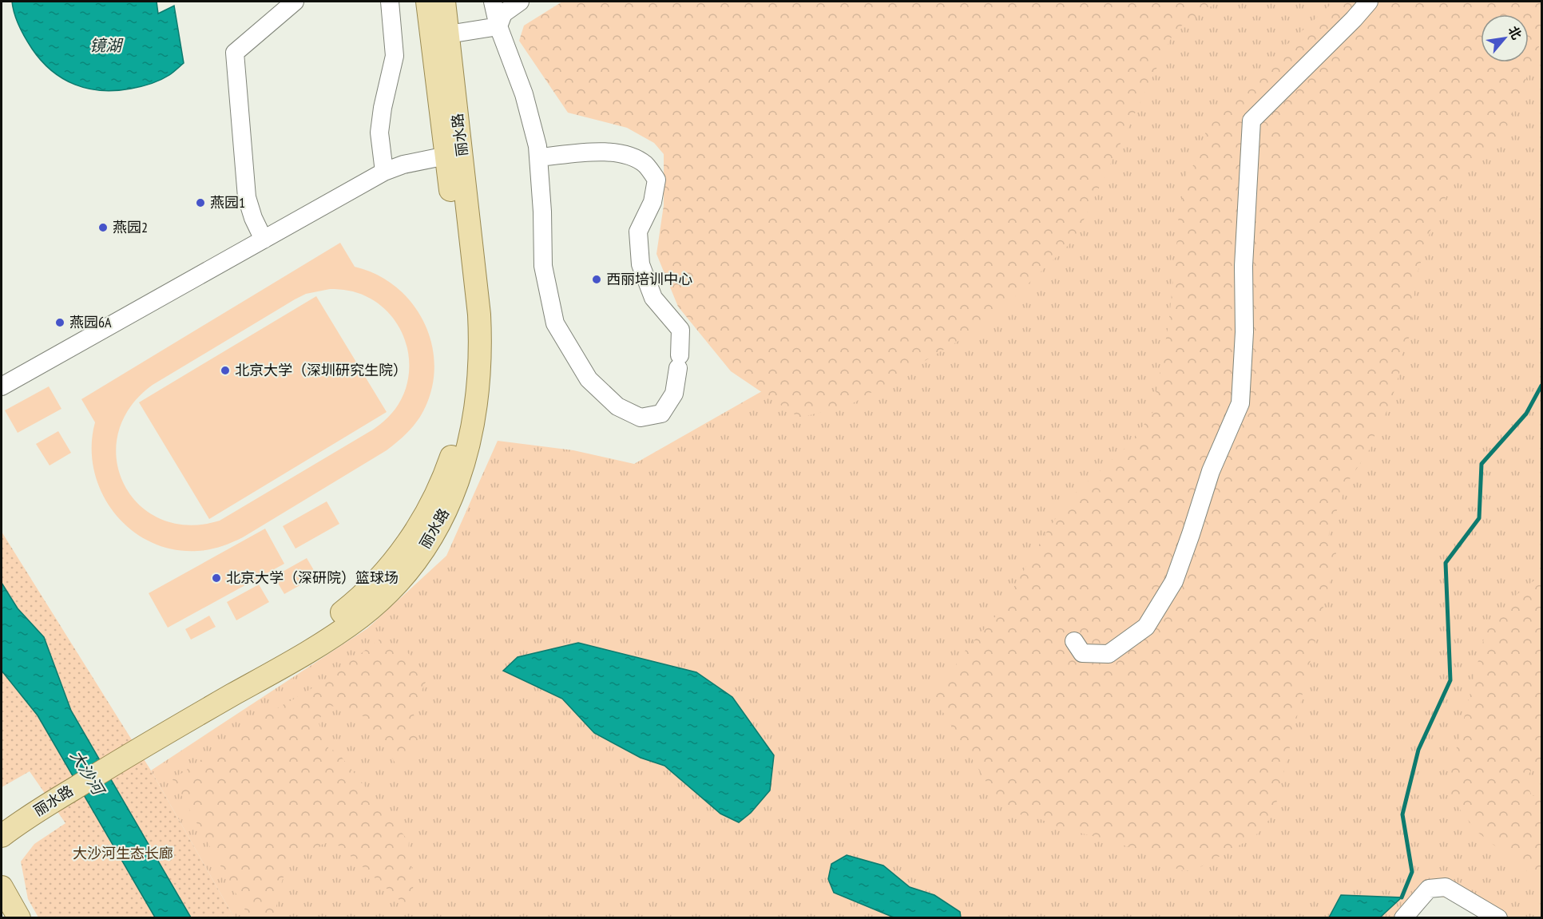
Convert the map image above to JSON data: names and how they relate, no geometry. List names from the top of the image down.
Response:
{
  "streets": {
    "main road": ["丽水路"]
  },
  "water": ["镜湖", "大沙河"],
  "parks": ["大沙河生态长廊"],
  "places": [
    "燕园1",
    "燕园2",
    "西丽培训中心",
    "燕园6A",
    "北京大学（深圳研究生院）",
    "北京大学（深研院）篮球场"
  ],
  "north": "top right"
}
